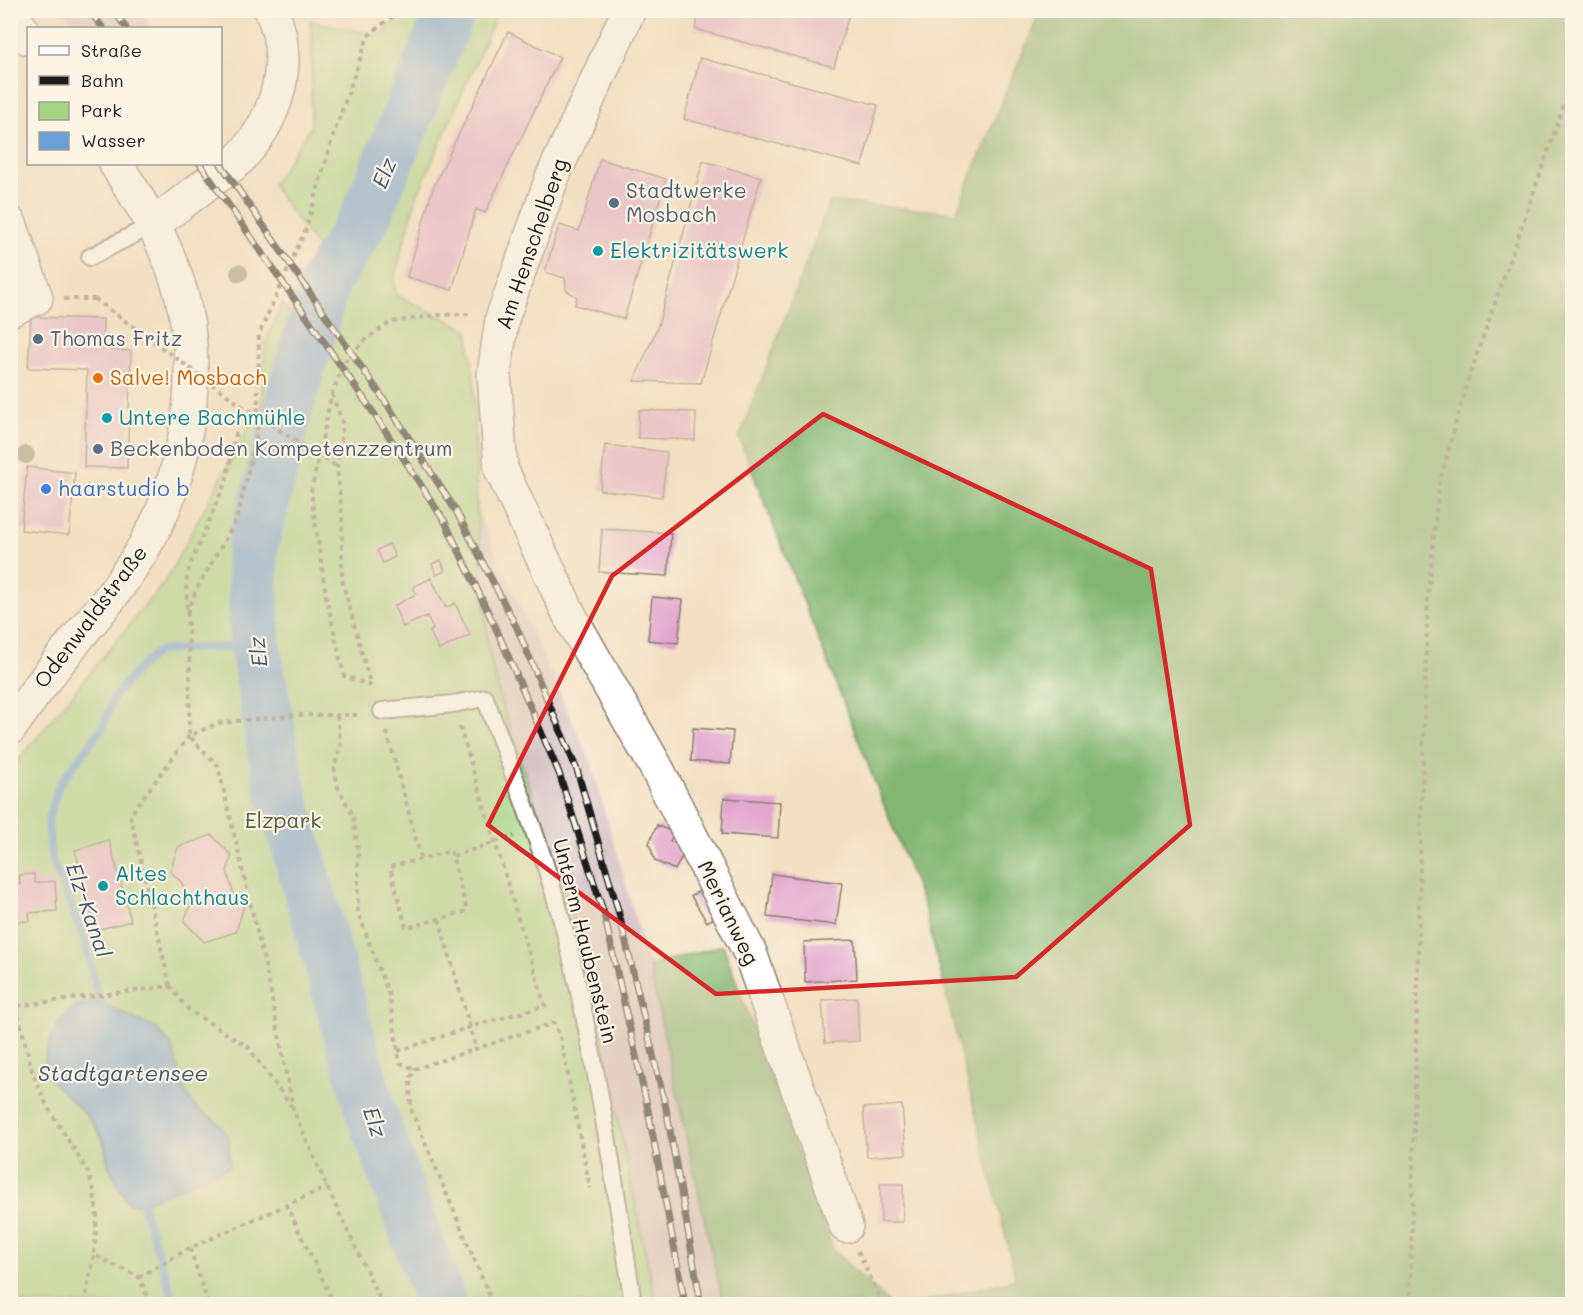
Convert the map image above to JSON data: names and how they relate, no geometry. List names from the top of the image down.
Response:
{
  "streets": {
    "street": ["Am Henschelberg", "Odenwaldstraße", "Merianweg"],
    "lane": ["Unterm Haubenstein"]
  },
  "crossings": [
    ["Am Henschelberg", "Merianweg"]
  ],
  "water": ["Elz", "Elz-Kanal", "Stadtgartensee"],
  "parks": ["Elzpark"],
  "places": [
    "Stadtwerke Mosbach",
    "Elektrizitätswerk",
    "Thomas Fritz",
    "Salve! Mosbach",
    "Untere Bachmühle",
    "Beckenboden Kompetenzzentrum",
    "haarstudio b",
    "Altes Schlachthaus"
  ],
  "legend": [
    "Straße",
    "Bahn",
    "Park",
    "Wasser"
  ]
}
